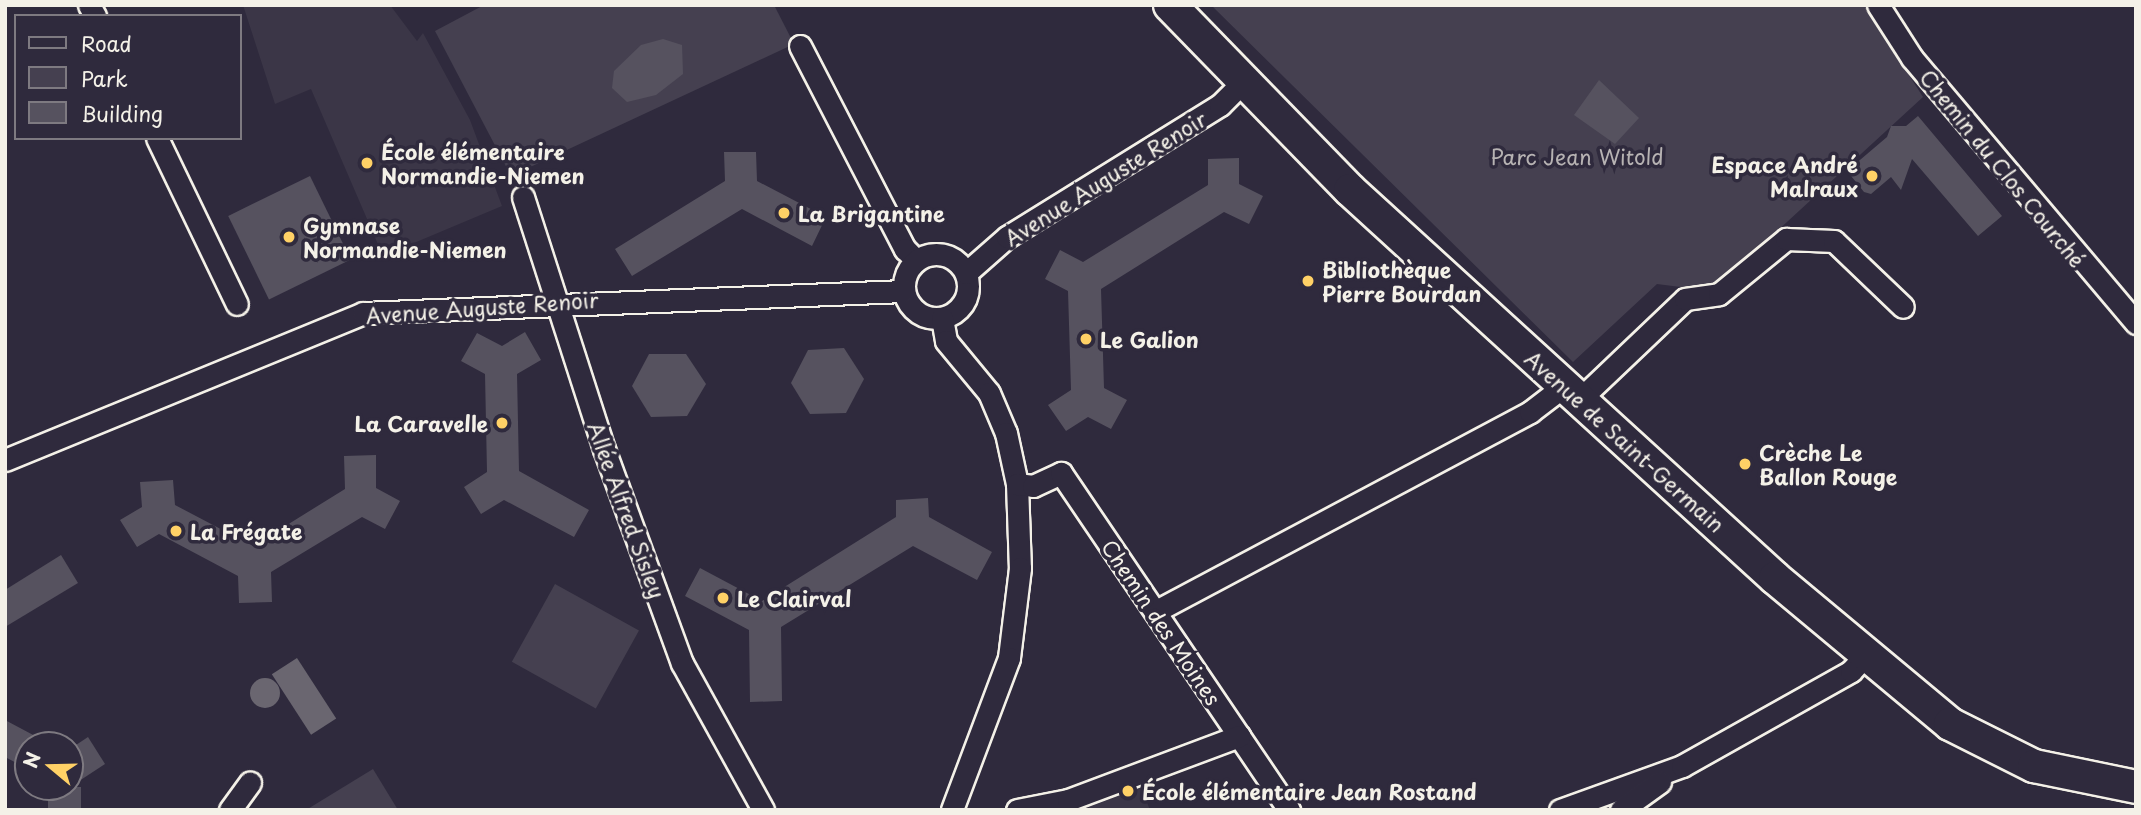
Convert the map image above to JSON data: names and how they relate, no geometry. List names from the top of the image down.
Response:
{
  "streets": {
    "main road": ["Avenue de Saint-Germain"],
    "street": [
      "Chemin du Clos Courché",
      "Avenue Auguste Renoir",
      "Allée Alfred Sisley",
      "Chemin des Moines"
    ]
  },
  "crossings": [
    ["Avenue Auguste Renoir", "Avenue de Saint-Germain"],
    ["Avenue Auguste Renoir", "Allée Alfred Sisley"]
  ],
  "parks": ["Parc Jean Witold"],
  "places": [
    "École élémentaire Normandie-Niemen",
    "Espace André Malraux",
    "La Brigantine",
    "Gymnase Normandie-Niemen",
    "Bibliothèque Pierre Bourdan",
    "Le Galion",
    "La Caravelle",
    "Crèche Le Ballon Rouge",
    "La Frégate",
    "Le Clairval",
    "École élémentaire Jean Rostand"
  ],
  "legend": ["Road", "Park", "Building"],
  "north": "left"
}
